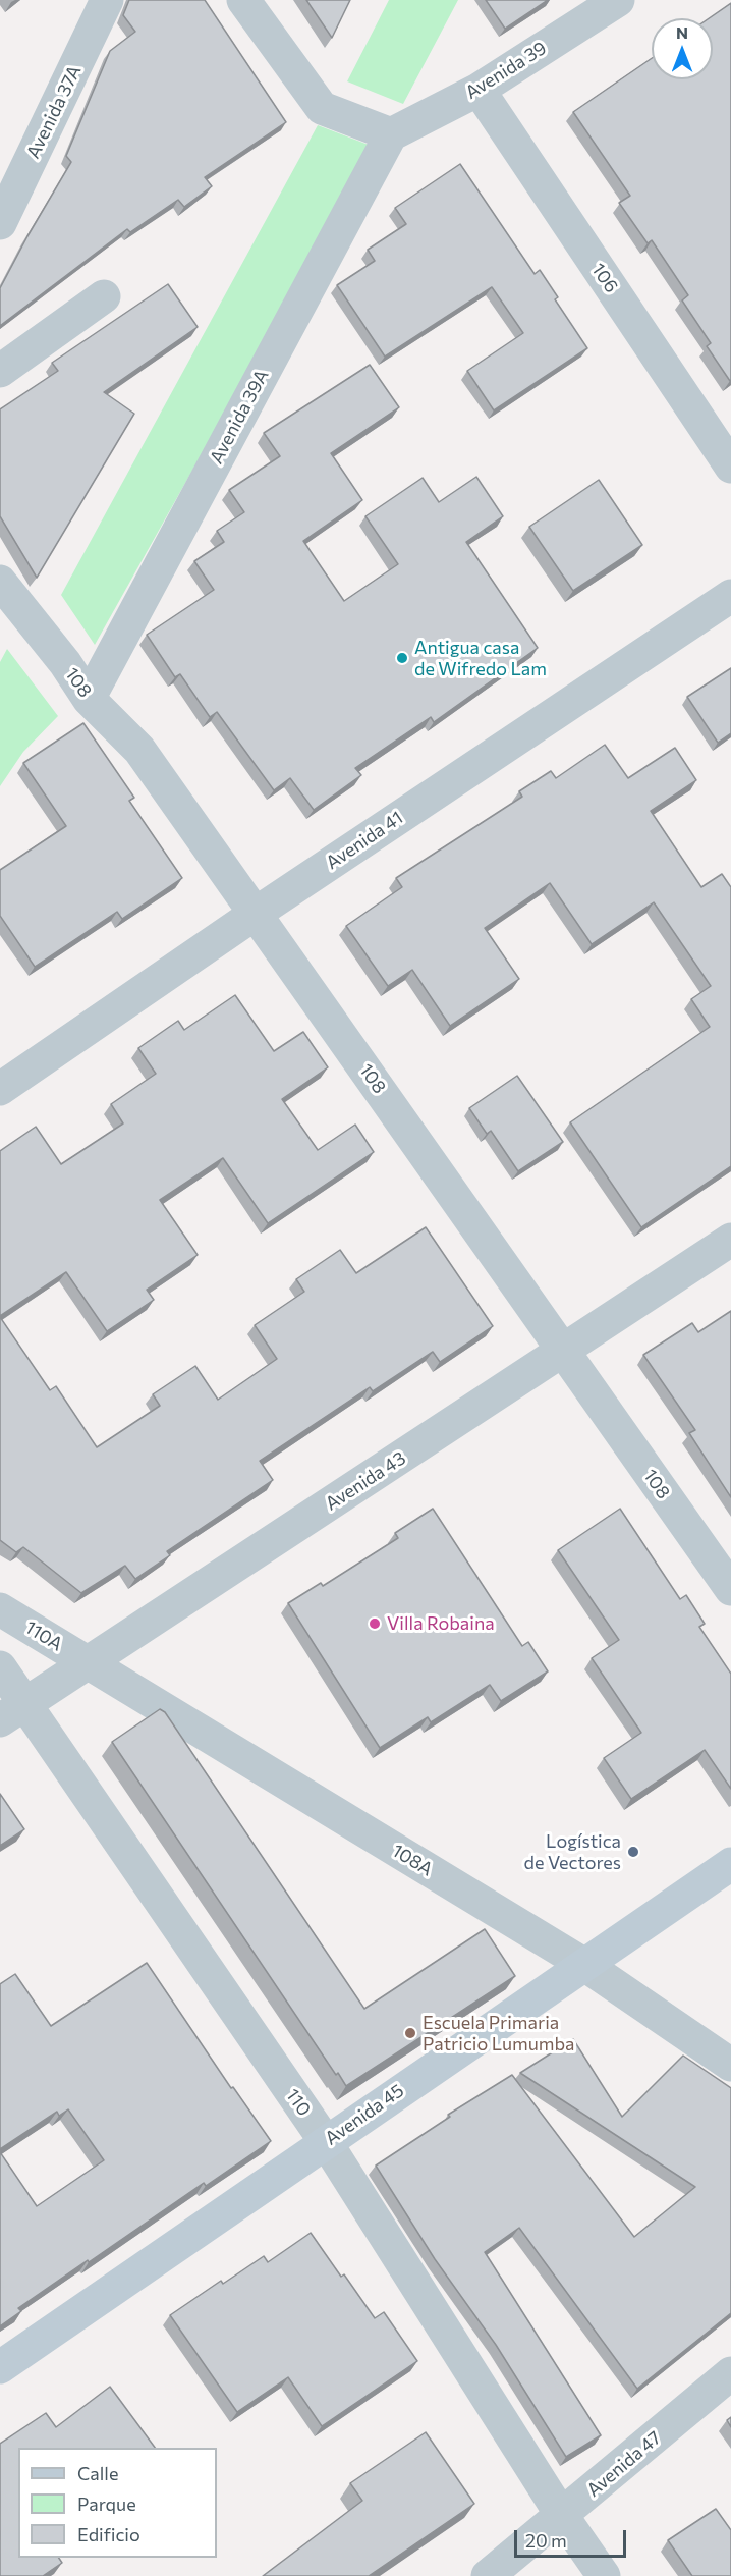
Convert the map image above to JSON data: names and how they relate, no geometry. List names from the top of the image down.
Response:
{
  "streets": {
    "street": [
      "Avenida 39",
      "Avenida 37A",
      "106",
      "Avenida 39A",
      "108",
      "Avenida 41",
      "Avenida 43",
      "110A",
      "108A",
      "110",
      "Avenida 45",
      "Avenida 47"
    ]
  },
  "crossings": [
    ["Avenida 39", "106"],
    ["Avenida 39", "Avenida 39A"],
    ["Avenida 39A", "108"],
    ["108", "Avenida 41"],
    ["108", "Avenida 43"],
    ["Avenida 43", "110A"],
    ["Avenida 43", "108A"],
    ["Avenida 43", "110"],
    ["110A", "108A"],
    ["108A", "Avenida 45"],
    ["110", "Avenida 45"],
    ["110", "Avenida 47"]
  ],
  "places": [
    "Antigua casa de Wifredo Lam",
    "Villa Robaina",
    "Logística de Vectores",
    "Escuela Primaria Patricio Lumumba"
  ],
  "legend": ["Calle", "Parque", "Edificio"],
  "scale_bar": "20 m",
  "north": "top"
}
